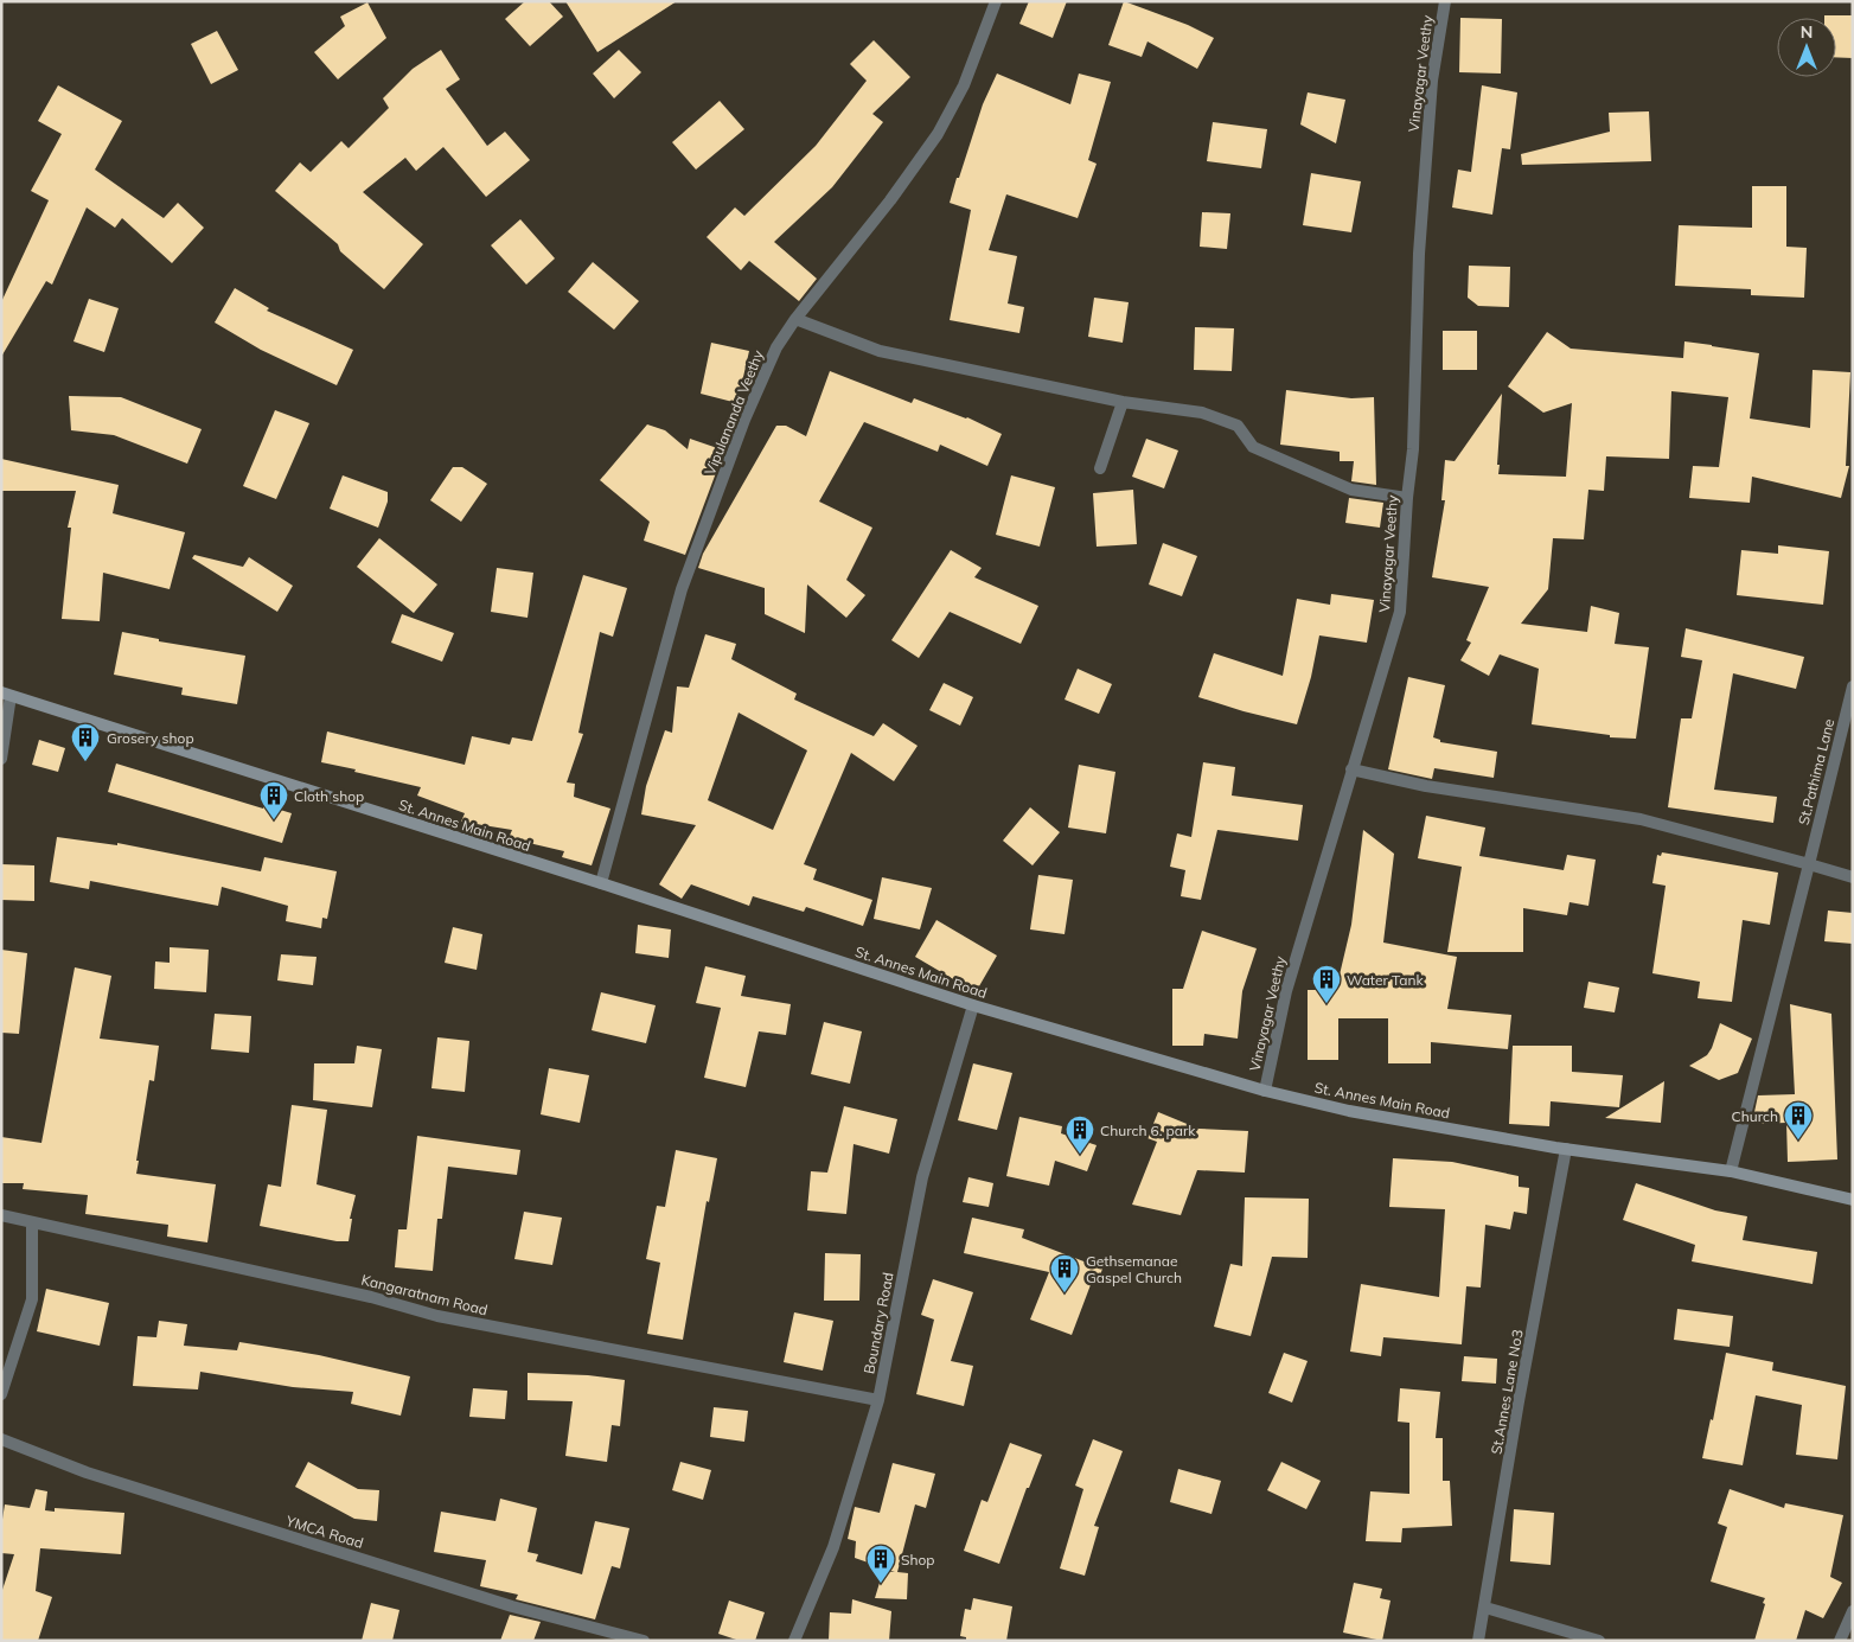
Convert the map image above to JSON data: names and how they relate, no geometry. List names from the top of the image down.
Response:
{
  "streets": {
    "street": [
      "Vinayagar Veethy",
      "Vipulananda Veethy",
      "St.Pathima Lane",
      "St. Annes Main Road",
      "Kangaratnam Road",
      "Boundary Road",
      "St.Annes Lane No3",
      "YMCA Road"
    ]
  },
  "crossings": [
    ["Vinayagar Veethy", "St. Annes Main Road"],
    ["Vipulananda Veethy", "St. Annes Main Road"],
    ["St.Pathima Lane", "St. Annes Main Road"],
    ["St. Annes Main Road", "Boundary Road"],
    ["St. Annes Main Road", "St.Annes Lane No3"],
    ["Kangaratnam Road", "Boundary Road"]
  ],
  "places": {
    "building": [
      "Grosery shop",
      "Cloth shop",
      "Water Tank",
      "Church",
      "Church 6. park",
      "Gethsemanae Gaspel Church",
      "Shop"
    ]
  },
  "north": "top"
}
